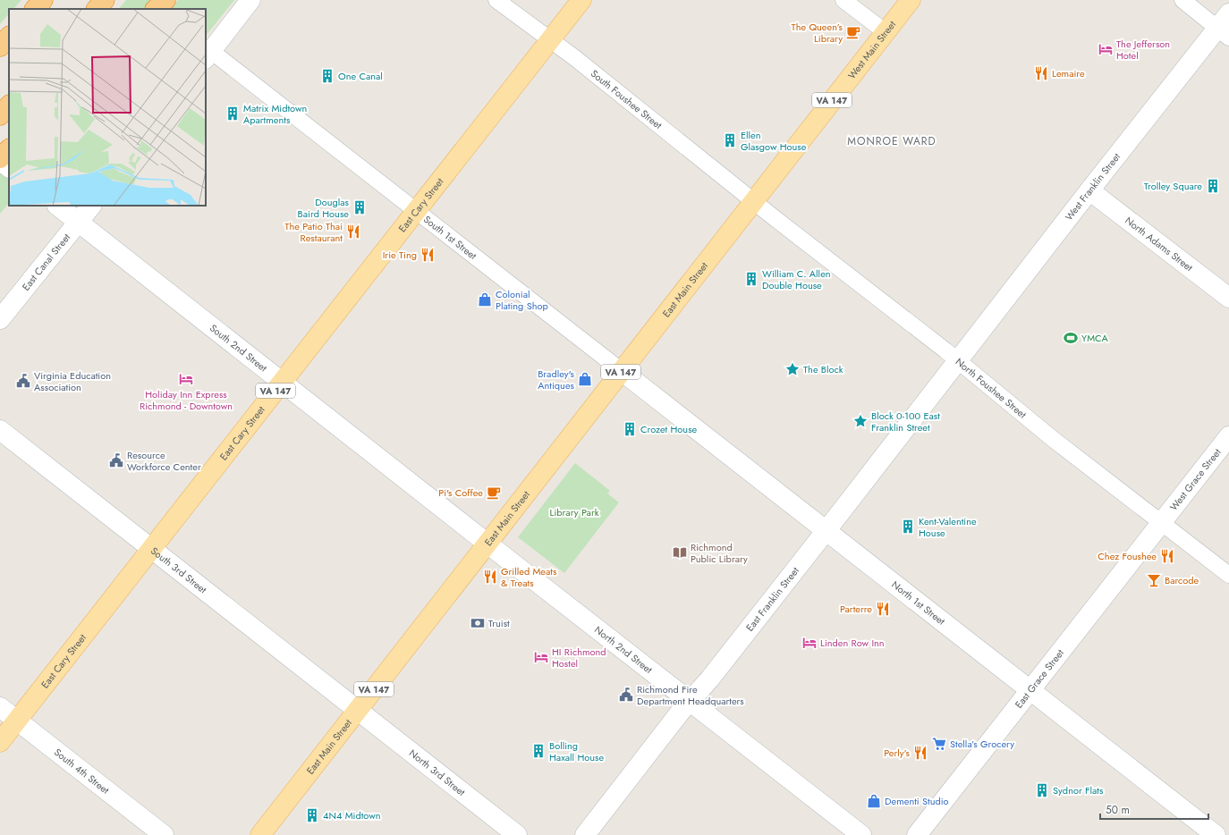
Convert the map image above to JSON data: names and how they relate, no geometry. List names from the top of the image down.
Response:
{
  "streets": {
    "main road": [
      "West Main Street",
      "VA 147",
      "East Cary Street",
      "East Main Street"
    ],
    "street": [
      "South Foushee Street",
      "West Franklin Street",
      "South 1st Street",
      "North Adams Street",
      "East Canal Street",
      "South 2nd Street",
      "North Foushee Street",
      "West Grace Street",
      "South 3rd Street",
      "East Franklin Street",
      "North 1st Street",
      "North 2nd Street",
      "East Grace Street",
      "South 4th Street",
      "North 3rd Street"
    ]
  },
  "crossings": [
    ["West Main Street", "South Foushee Street"],
    ["West Main Street", "East Main Street"],
    ["West Main Street", "North Foushee Street"],
    ["South Foushee Street", "VA 147"],
    ["South Foushee Street", "East Cary Street"],
    ["South Foushee Street", "East Main Street"],
    ["South Foushee Street", "North Foushee Street"],
    ["VA 147", "East Cary Street"],
    ["West Franklin Street", "North Adams Street"],
    ["West Franklin Street", "North Foushee Street"],
    ["West Franklin Street", "East Franklin Street"],
    ["East Cary Street", "South 1st Street"],
    ["East Cary Street", "South 2nd Street"],
    ["East Cary Street", "South 3rd Street"],
    ["East Cary Street", "South 4th Street"],
    ["South 1st Street", "East Main Street"],
    ["South 1st Street", "North 1st Street"],
    ["East Canal Street", "South 2nd Street"],
    ["East Main Street", "South 2nd Street"],
    ["East Main Street", "North Foushee Street"],
    ["East Main Street", "South 3rd Street"],
    ["East Main Street", "North 1st Street"],
    ["East Main Street", "North 2nd Street"],
    ["East Main Street", "North 3rd Street"],
    ["South 2nd Street", "North 2nd Street"],
    ["North Foushee Street", "West Grace Street"],
    ["North Foushee Street", "East Franklin Street"],
    ["North Foushee Street", "East Grace Street"],
    ["West Grace Street", "East Grace Street"],
    ["South 3rd Street", "North 3rd Street"],
    ["East Franklin Street", "North 1st Street"],
    ["East Franklin Street", "North 2nd Street"],
    ["North 1st Street", "East Grace Street"]
  ],
  "districts": ["MONROE WARD"],
  "parks": ["Library Park"],
  "places": {
    "cafe": ["The Queen’s Library", "Pi's Coffee"],
    "hotel": [
      "The Jefferson Hotel",
      "Holiday Inn Express Richmond - Downtown",
      "Linden Row Inn",
      "HI Richmond Hostel"
    ],
    "restaurant": [
      "Lemaire",
      "The Patio Thai Restaurant",
      "Irie Ting",
      "Chez Foushee",
      "Grilled Meats & Treats",
      "Parterre",
      "Perly’s"
    ],
    "building": [
      "One Canal",
      "Matrix Midtown Apartments",
      "Ellen Glasgow House",
      "Trolley Square",
      "Douglas Baird House",
      "William C. Allen Double House",
      "Crozet House",
      "Kent-Valentine House",
      "Bolling Haxall House",
      "Sydnor Flats",
      "4N4 Midtown"
    ],
    "shop": ["Colonial Plating Shop", "Bradley's Antiques", "Dementi Studio"],
    "sports": ["YMCA"],
    "place": ["The Block", "Block 0-100 East Franklin Street"],
    "public building": ["Virginia Education Association", "Resource Workforce Center", "Richmond Fire Department Headquarters"],
    "library": ["Richmond Public Library"],
    "bar": ["Barcode"],
    "bank": ["Truist"],
    "supermarket": ["Stella’s Grocery"]
  },
  "scale_bar": "50 m"
}
